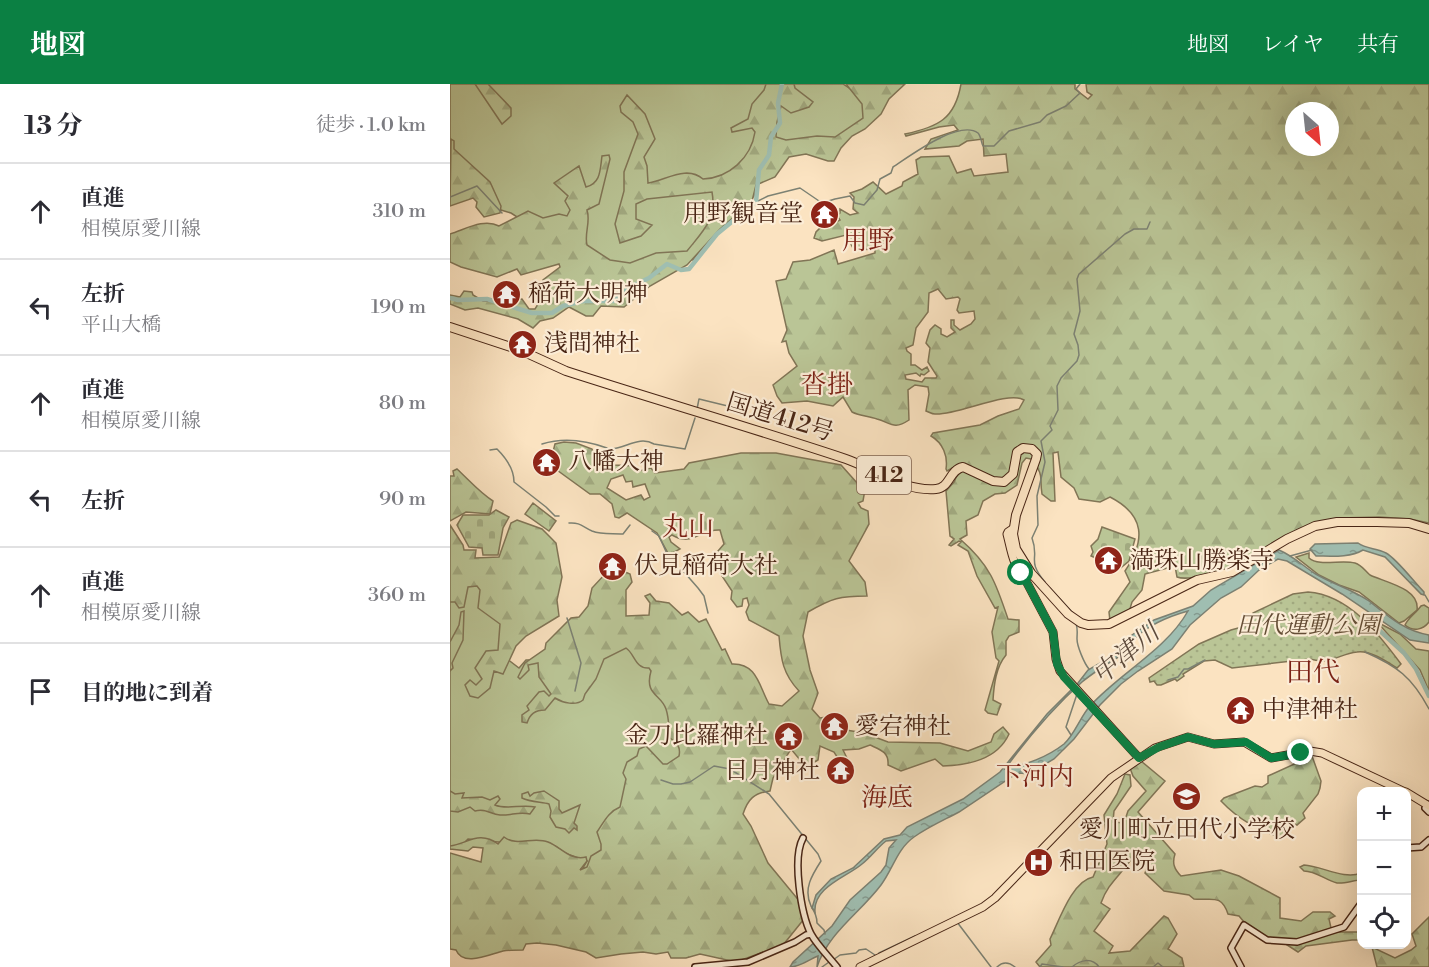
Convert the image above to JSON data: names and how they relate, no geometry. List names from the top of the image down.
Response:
{
  "streets": {
    "highway": ["国道412号", "412"]
  },
  "districts": [
    "用野",
    "沓掛",
    "丸山",
    "田代",
    "下河内",
    "海底"
  ],
  "water": ["中津川"],
  "parks": ["田代運動公園"],
  "places": {
    "temple": [
      "用野観音堂",
      "稲荷大明神",
      "浅間神社",
      "八幡大神",
      "満珠山勝楽寺",
      "伏見稲荷大社",
      "中津神社",
      "愛宕神社",
      "金刀比羅神社",
      "日月神社"
    ],
    "school or university": ["愛川町立田代小学校"],
    "hospital": ["和田医院"]
  },
  "north": "bottom right",
  "page": {
    "header": "地図",
    "nav": ["地図", "レイヤ", "共有"],
    "heading": ["13 分", "徒歩 · 1.0 km"],
    "list": [
      ["直進", "相模原愛川線", "310 m"],
      ["左折", "平山大橋", "190 m"],
      ["直進", "相模原愛川線", "80 m"],
      ["左折", "90 m"],
      ["直進", "相模原愛川線", "360 m"],
      "目的地に到着"
    ],
    "map_buttons": ["+", "−"]
  }
}
